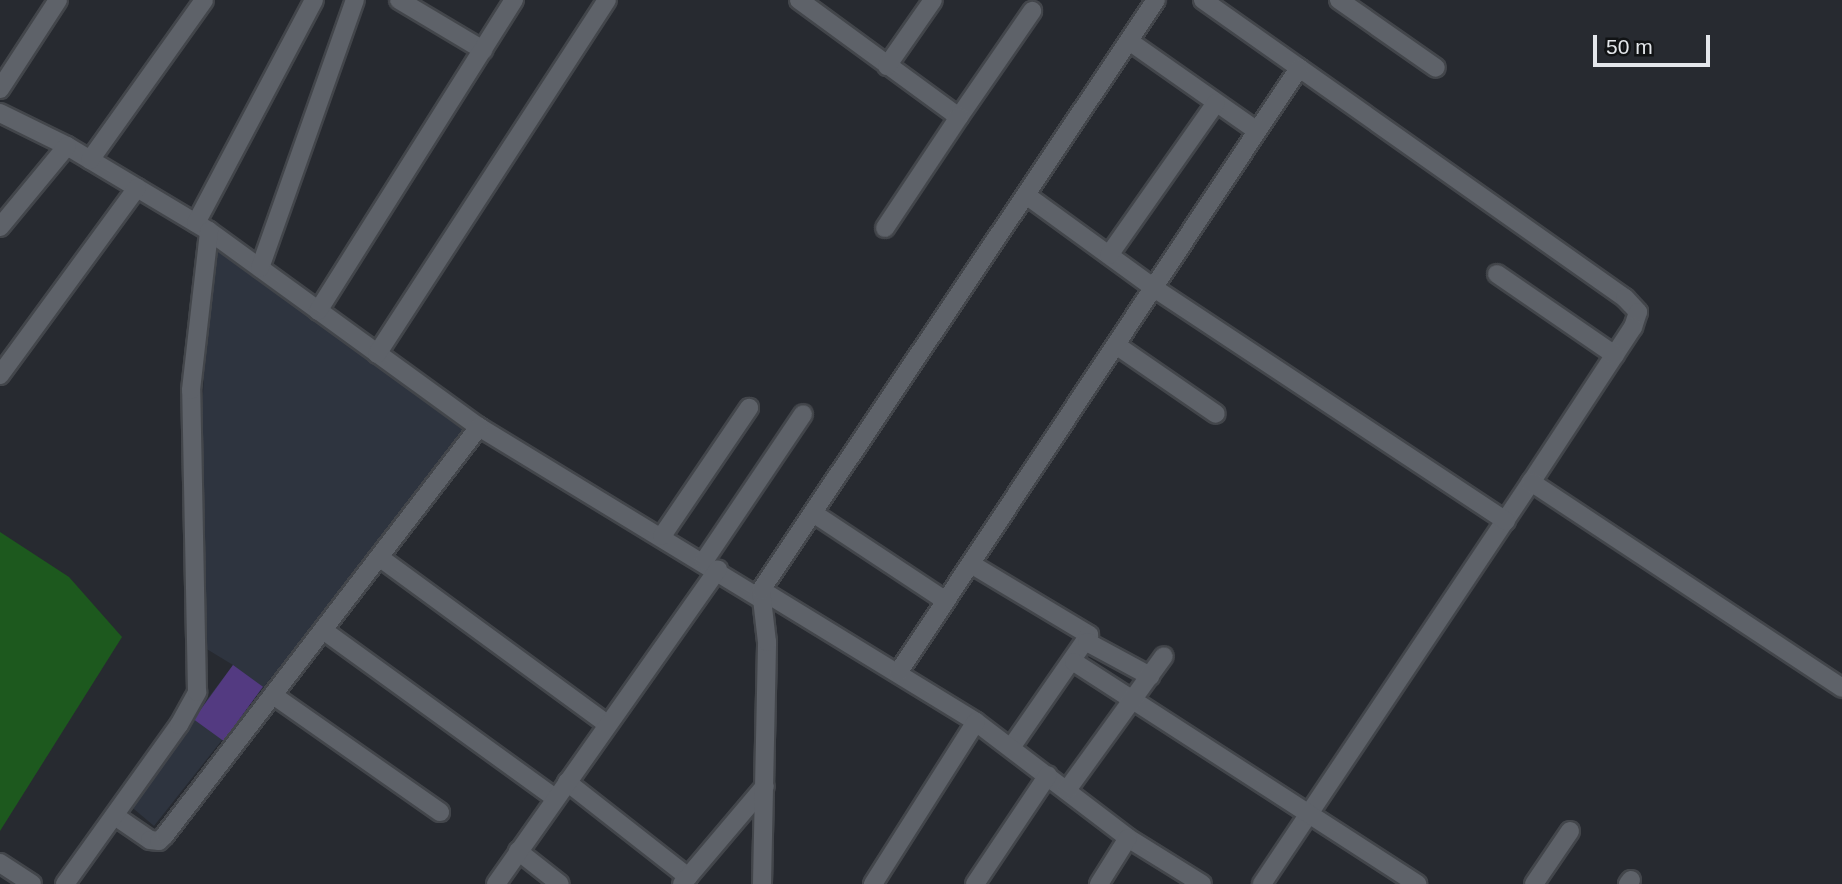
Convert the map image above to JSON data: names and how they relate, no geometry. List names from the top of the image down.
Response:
{
  "scale_bar": "50 m"
}
